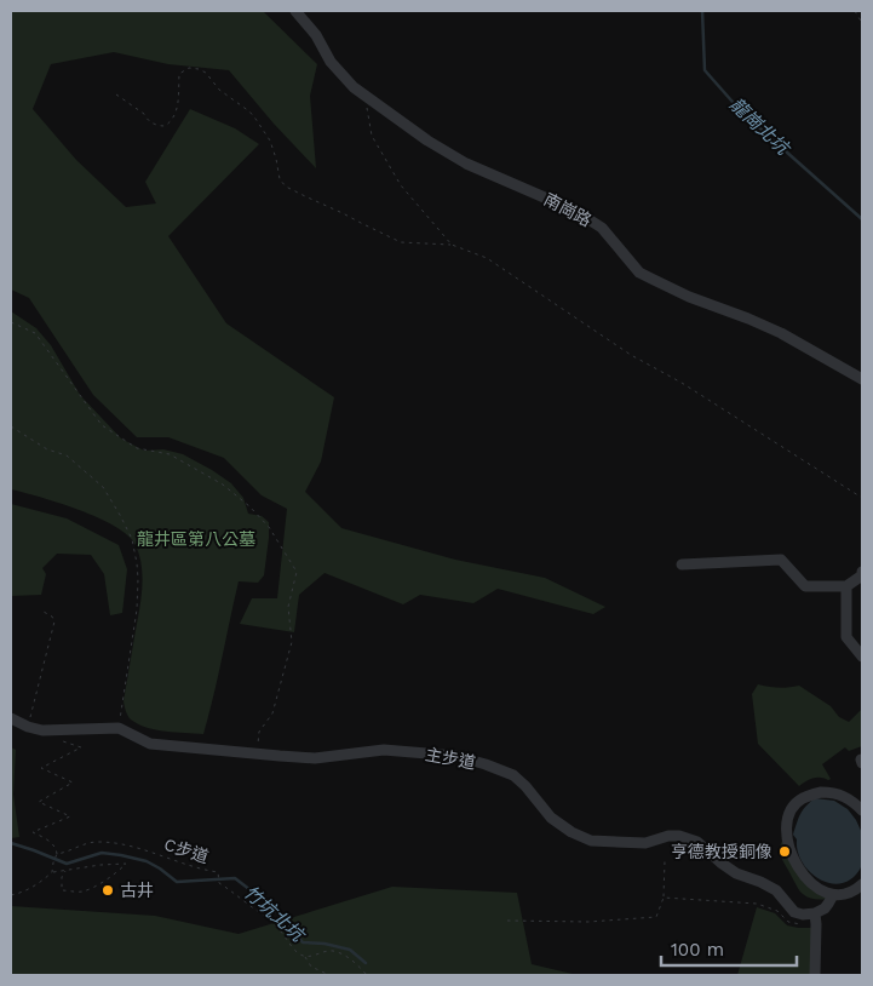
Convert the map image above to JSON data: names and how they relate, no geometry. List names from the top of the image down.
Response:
{
  "streets": {
    "street": ["南崗路", "主步道"],
    "path": ["C步道"]
  },
  "water": ["龍崗北坑", "竹坑北坑"],
  "parks": ["龍井區第八公墓"],
  "places": ["亨德教授銅像", "古井"],
  "scale_bar": "100 m"
}
